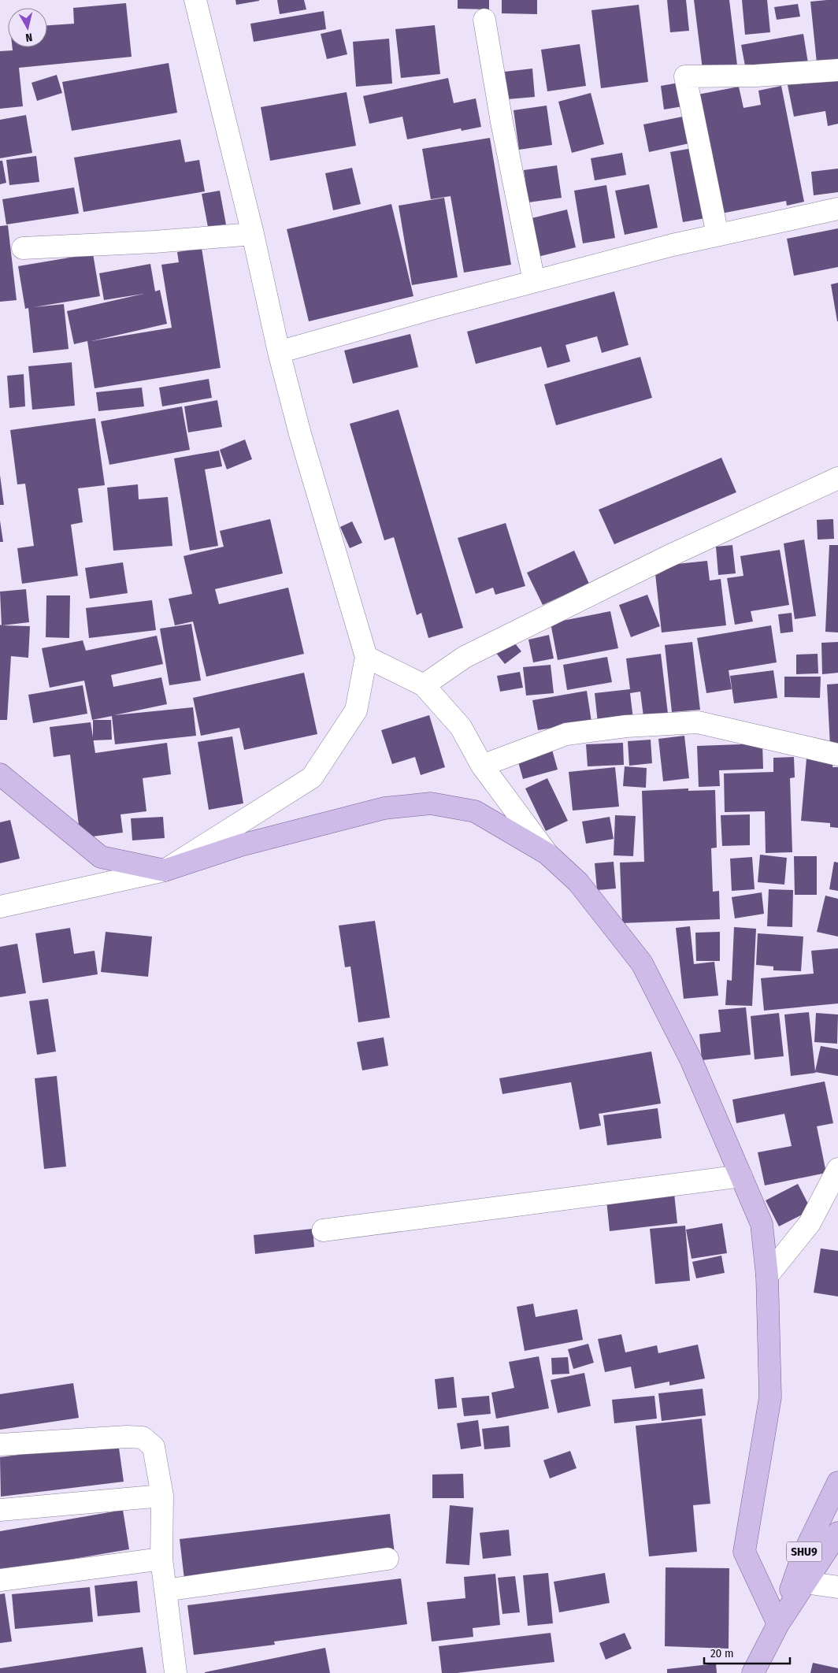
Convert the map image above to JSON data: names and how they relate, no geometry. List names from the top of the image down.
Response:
{
  "streets": {
    "main road": ["SHU9"]
  },
  "scale_bar": "20 m",
  "north": "bottom"
}
